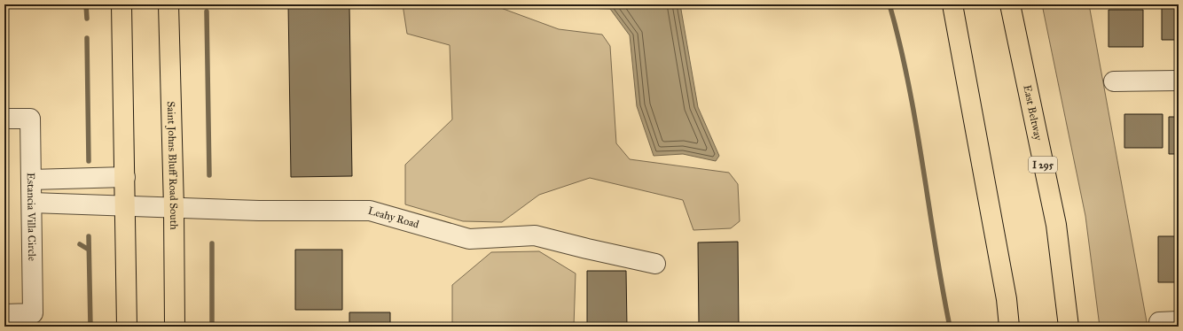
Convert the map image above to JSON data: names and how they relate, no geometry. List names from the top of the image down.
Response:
{
  "streets": {
    "main road": ["East Beltway", "I 295", "Saint Johns Bluff Road South"],
    "street": ["Estancia Villa Circle", "Leahy Road"]
  },
  "crossings": [
    ["Saint Johns Bluff Road South", "Leahy Road"],
    ["Estancia Villa Circle", "Leahy Road"]
  ]
}
